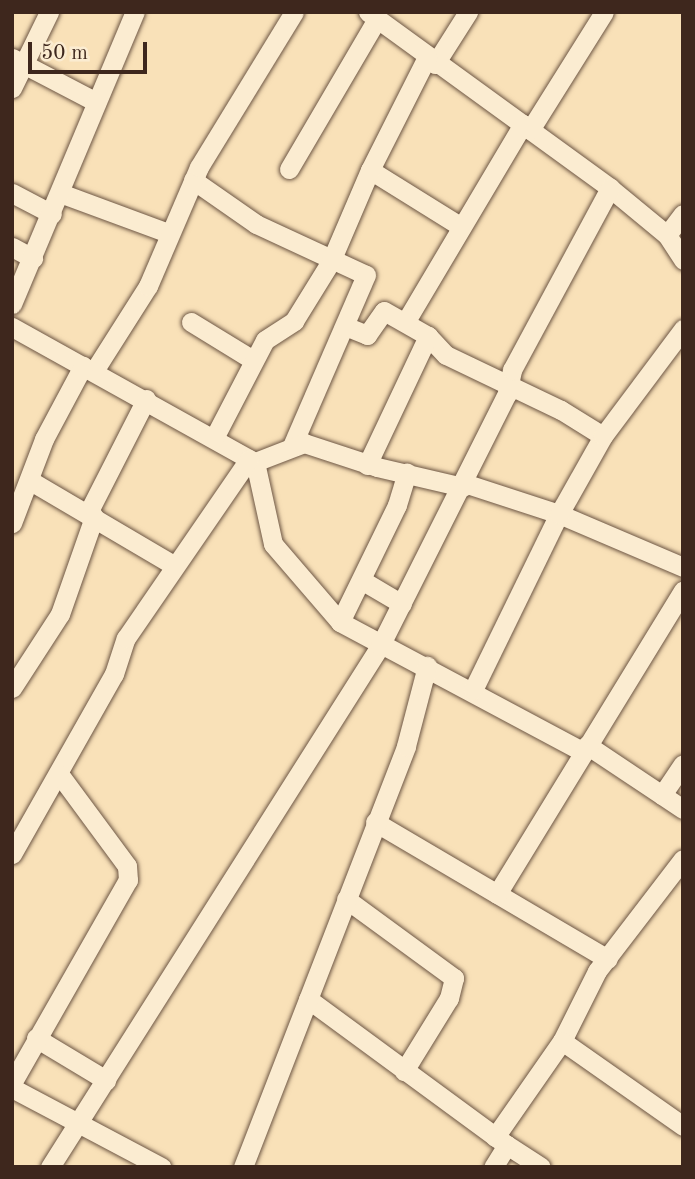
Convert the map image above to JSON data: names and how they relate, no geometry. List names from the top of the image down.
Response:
{
  "scale_bar": "50 m"
}
